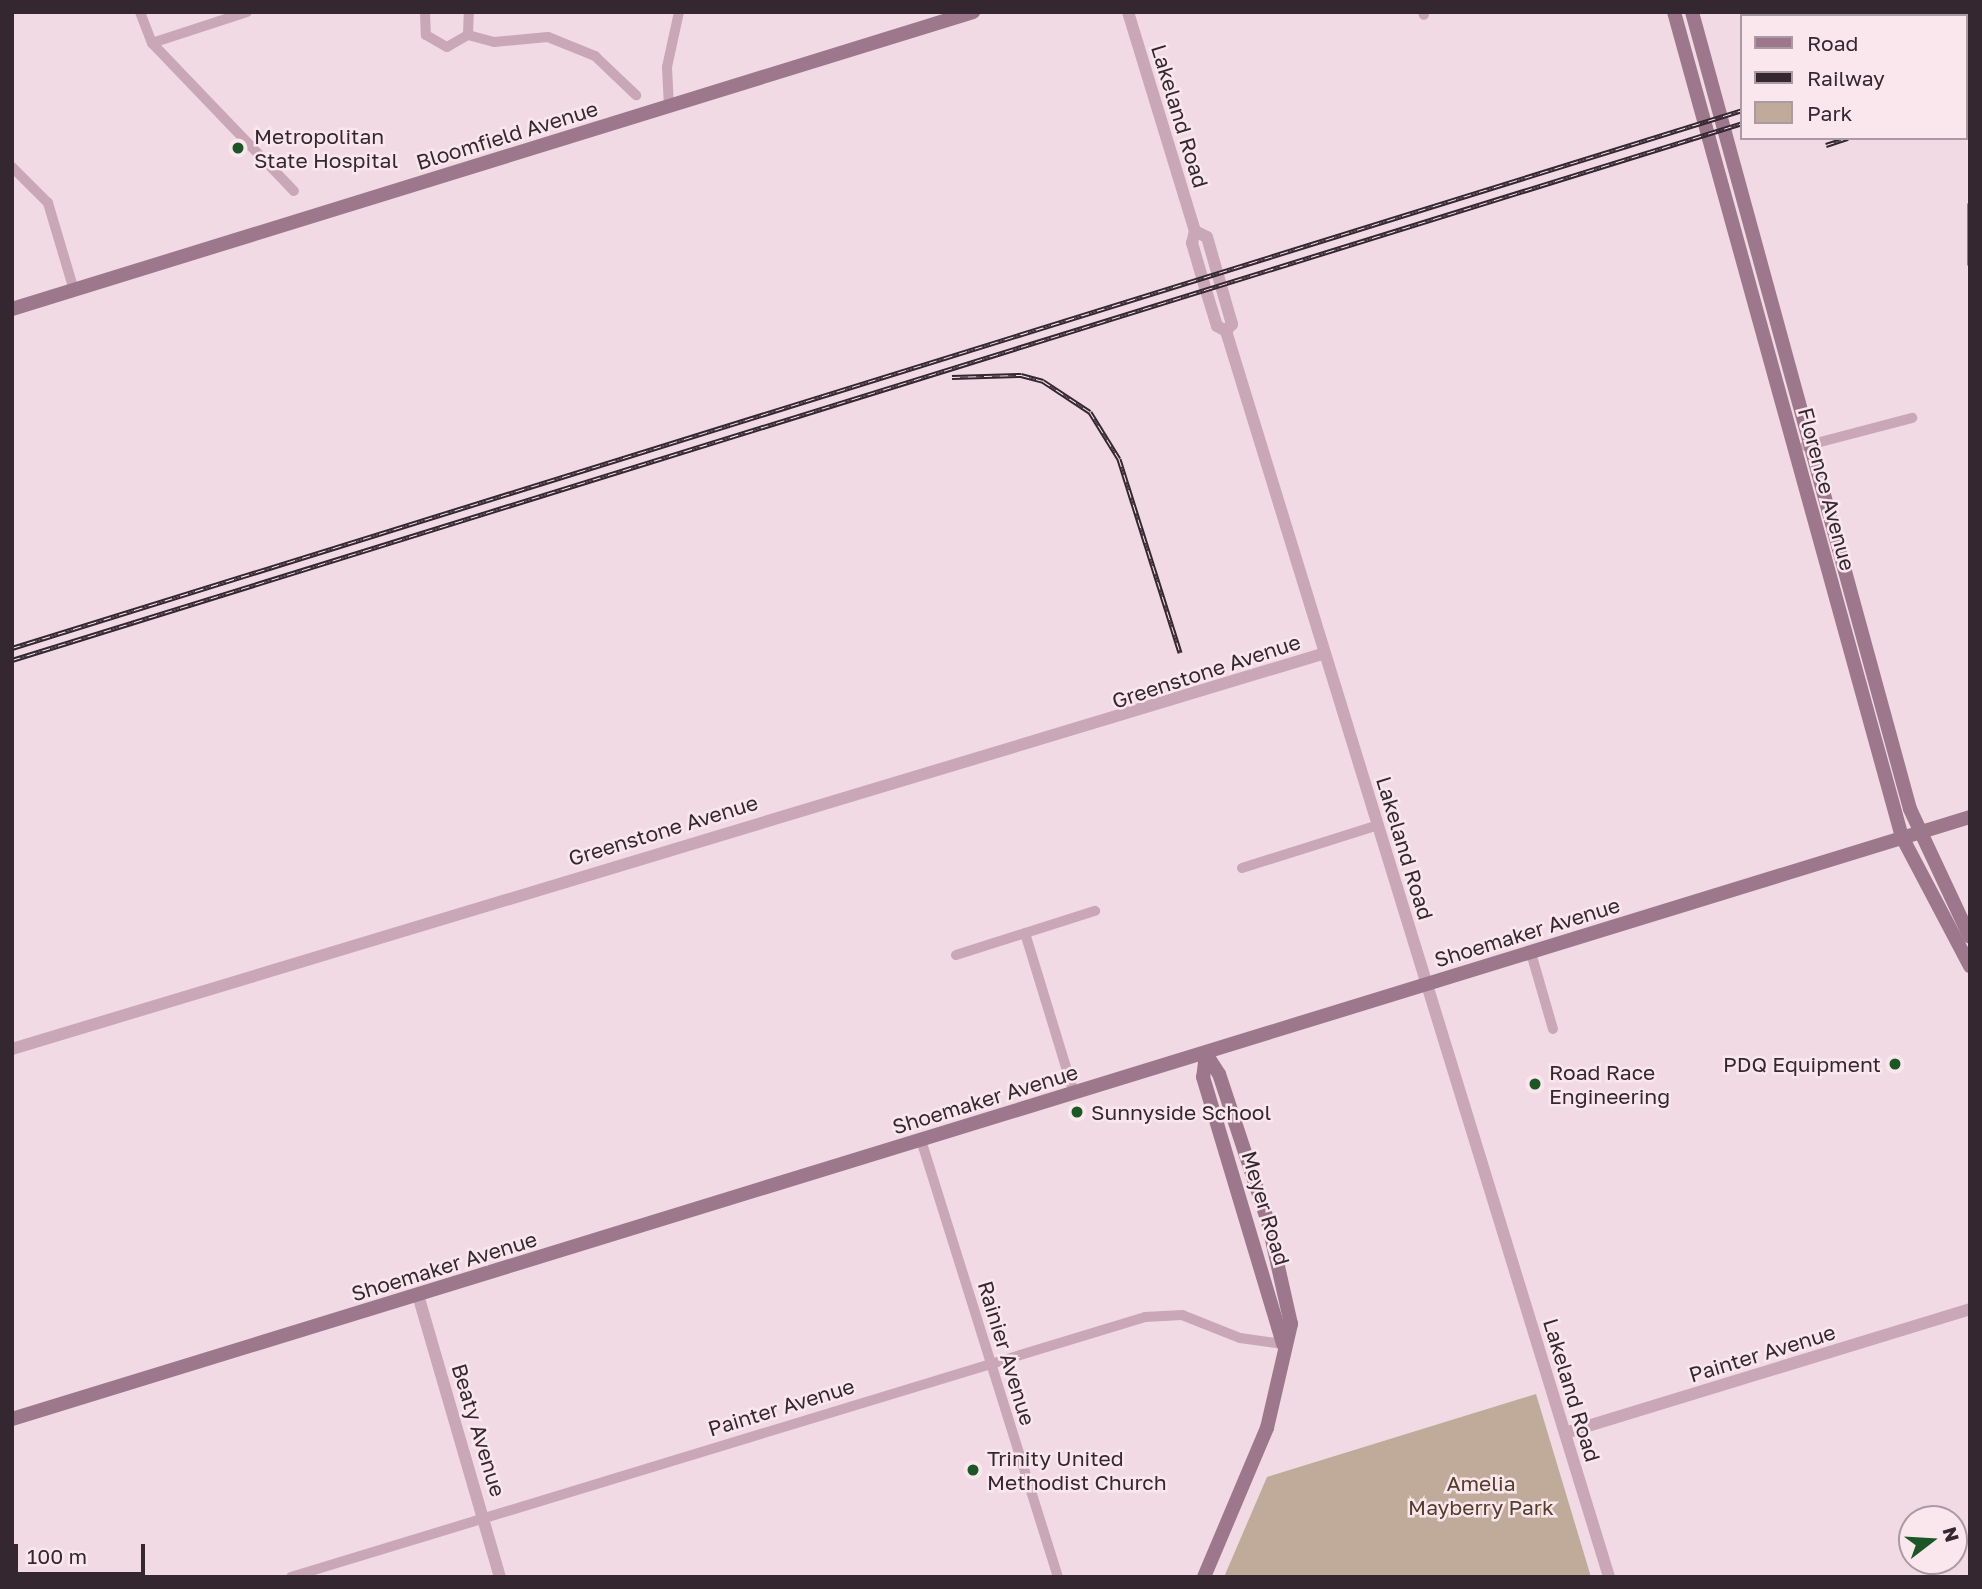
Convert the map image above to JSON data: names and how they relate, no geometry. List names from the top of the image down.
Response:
{
  "streets": {
    "main road": [
      "Bloomfield Avenue",
      "Florence Avenue",
      "Shoemaker Avenue",
      "Meyer Road"
    ],
    "street": [
      "Lakeland Road",
      "Greenstone Avenue",
      "Rainier Avenue",
      "Painter Avenue",
      "Beaty Avenue"
    ]
  },
  "crossings": [
    ["Lakeland Road", "Greenstone Avenue"],
    ["Lakeland Road", "Shoemaker Avenue"],
    ["Lakeland Road", "Painter Avenue"],
    ["Florence Avenue", "Shoemaker Avenue"],
    ["Shoemaker Avenue", "Meyer Road"],
    ["Shoemaker Avenue", "Rainier Avenue"],
    ["Shoemaker Avenue", "Beaty Avenue"],
    ["Meyer Road", "Painter Avenue"],
    ["Rainier Avenue", "Painter Avenue"],
    ["Painter Avenue", "Beaty Avenue"]
  ],
  "parks": ["Amelia Mayberry Park"],
  "places": [
    "Metropolitan State Hospital",
    "PDQ Equipment",
    "Road Race Engineering",
    "Sunnyside School",
    "Trinity United Methodist Church"
  ],
  "legend": ["Road", "Railway", "Park"],
  "scale_bar": "100 m",
  "north": "right"
}
